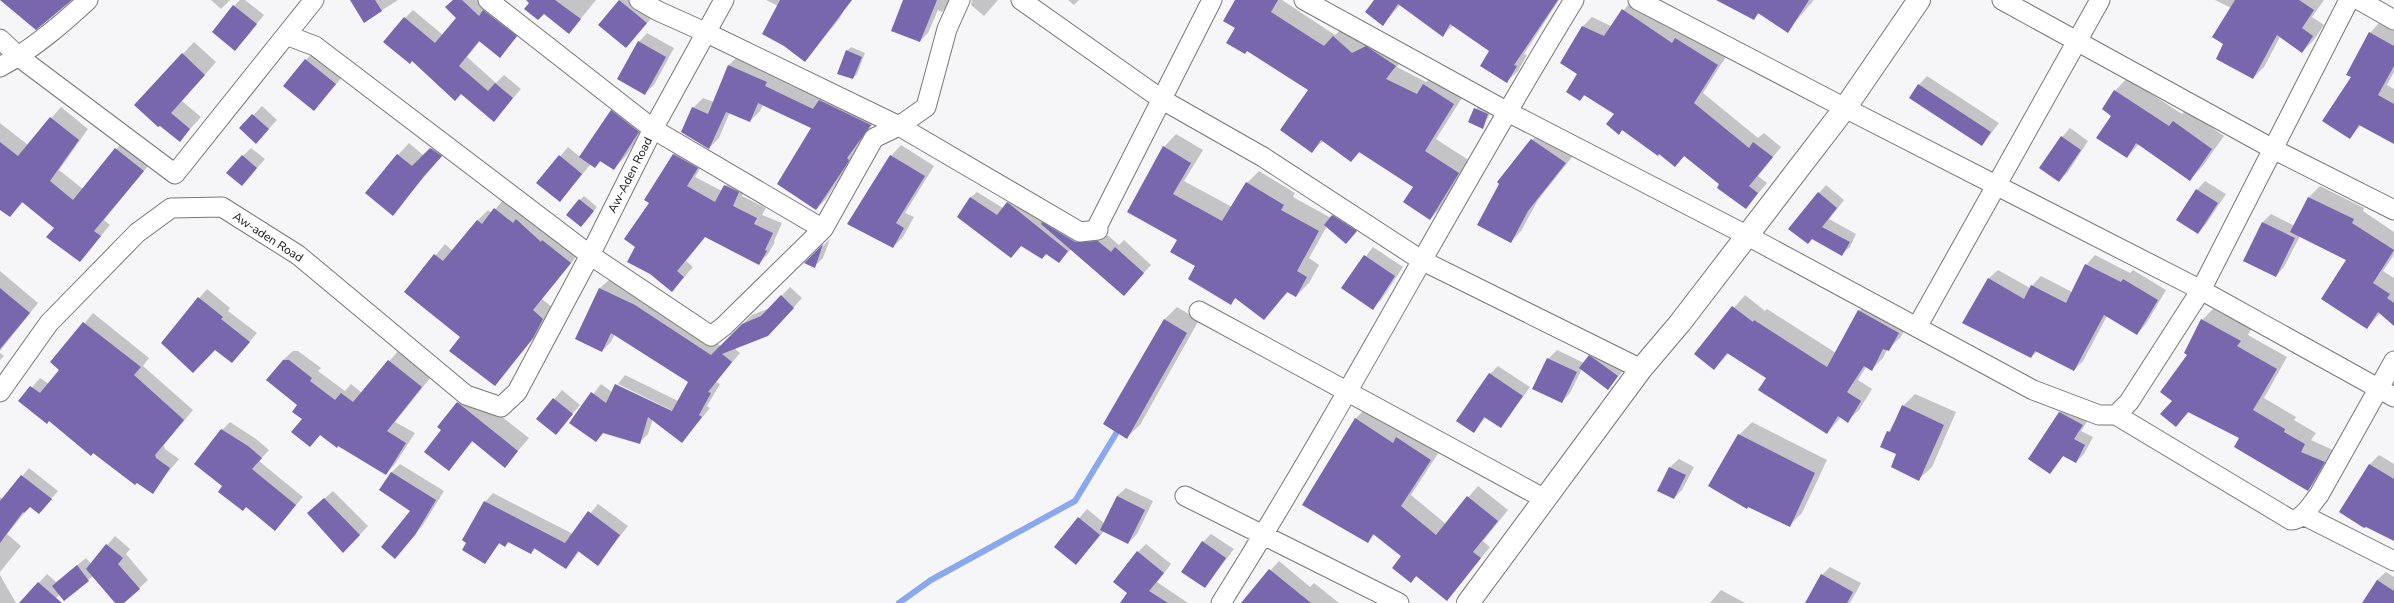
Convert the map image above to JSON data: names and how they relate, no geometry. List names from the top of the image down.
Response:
{
  "streets": {
    "street": ["Aw-Aden Road", "Aw-aden Road"]
  },
  "crossings": [
    ["Aw-Aden Road", "Aw-aden Road"]
  ]
}
